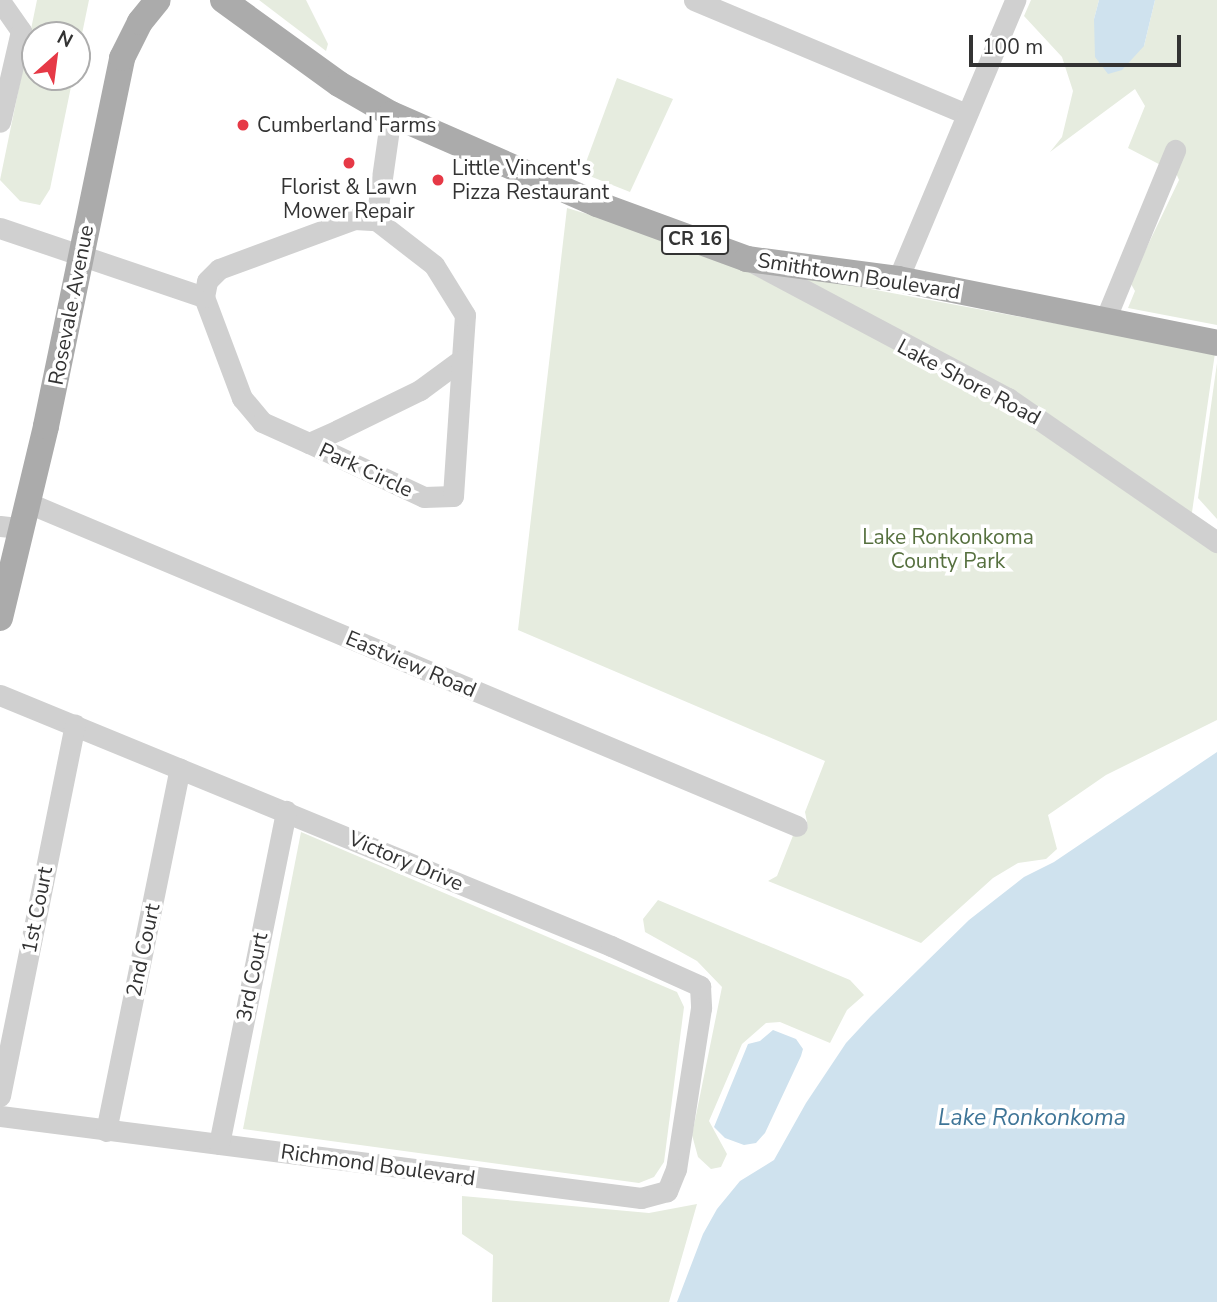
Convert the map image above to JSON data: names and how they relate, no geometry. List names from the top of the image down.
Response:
{
  "streets": {
    "main road": ["CR 16", "Smithtown Boulevard", "Rosevale Avenue"],
    "street": [
      "Lake Shore Road",
      "Park Circle",
      "Eastview Road",
      "Victory Drive",
      "1st Court",
      "2nd Court",
      "3rd Court",
      "Richmond Boulevard"
    ]
  },
  "crossings": [
    ["Smithtown Boulevard", "Lake Shore Road"],
    ["Rosevale Avenue", "Eastview Road"],
    ["Victory Drive", "1st Court"],
    ["Victory Drive", "2nd Court"],
    ["Victory Drive", "3rd Court"],
    ["Victory Drive", "Richmond Boulevard"],
    ["2nd Court", "Richmond Boulevard"],
    ["3rd Court", "Richmond Boulevard"]
  ],
  "water": ["Lake Ronkonkoma"],
  "parks": ["Lake Ronkonkoma County Park"],
  "places": ["Cumberland Farms", "Florist & Lawn Mower Repair", "Little Vincent's Pizza Restaurant"],
  "scale_bar": "100 m",
  "north": "top right"
}
